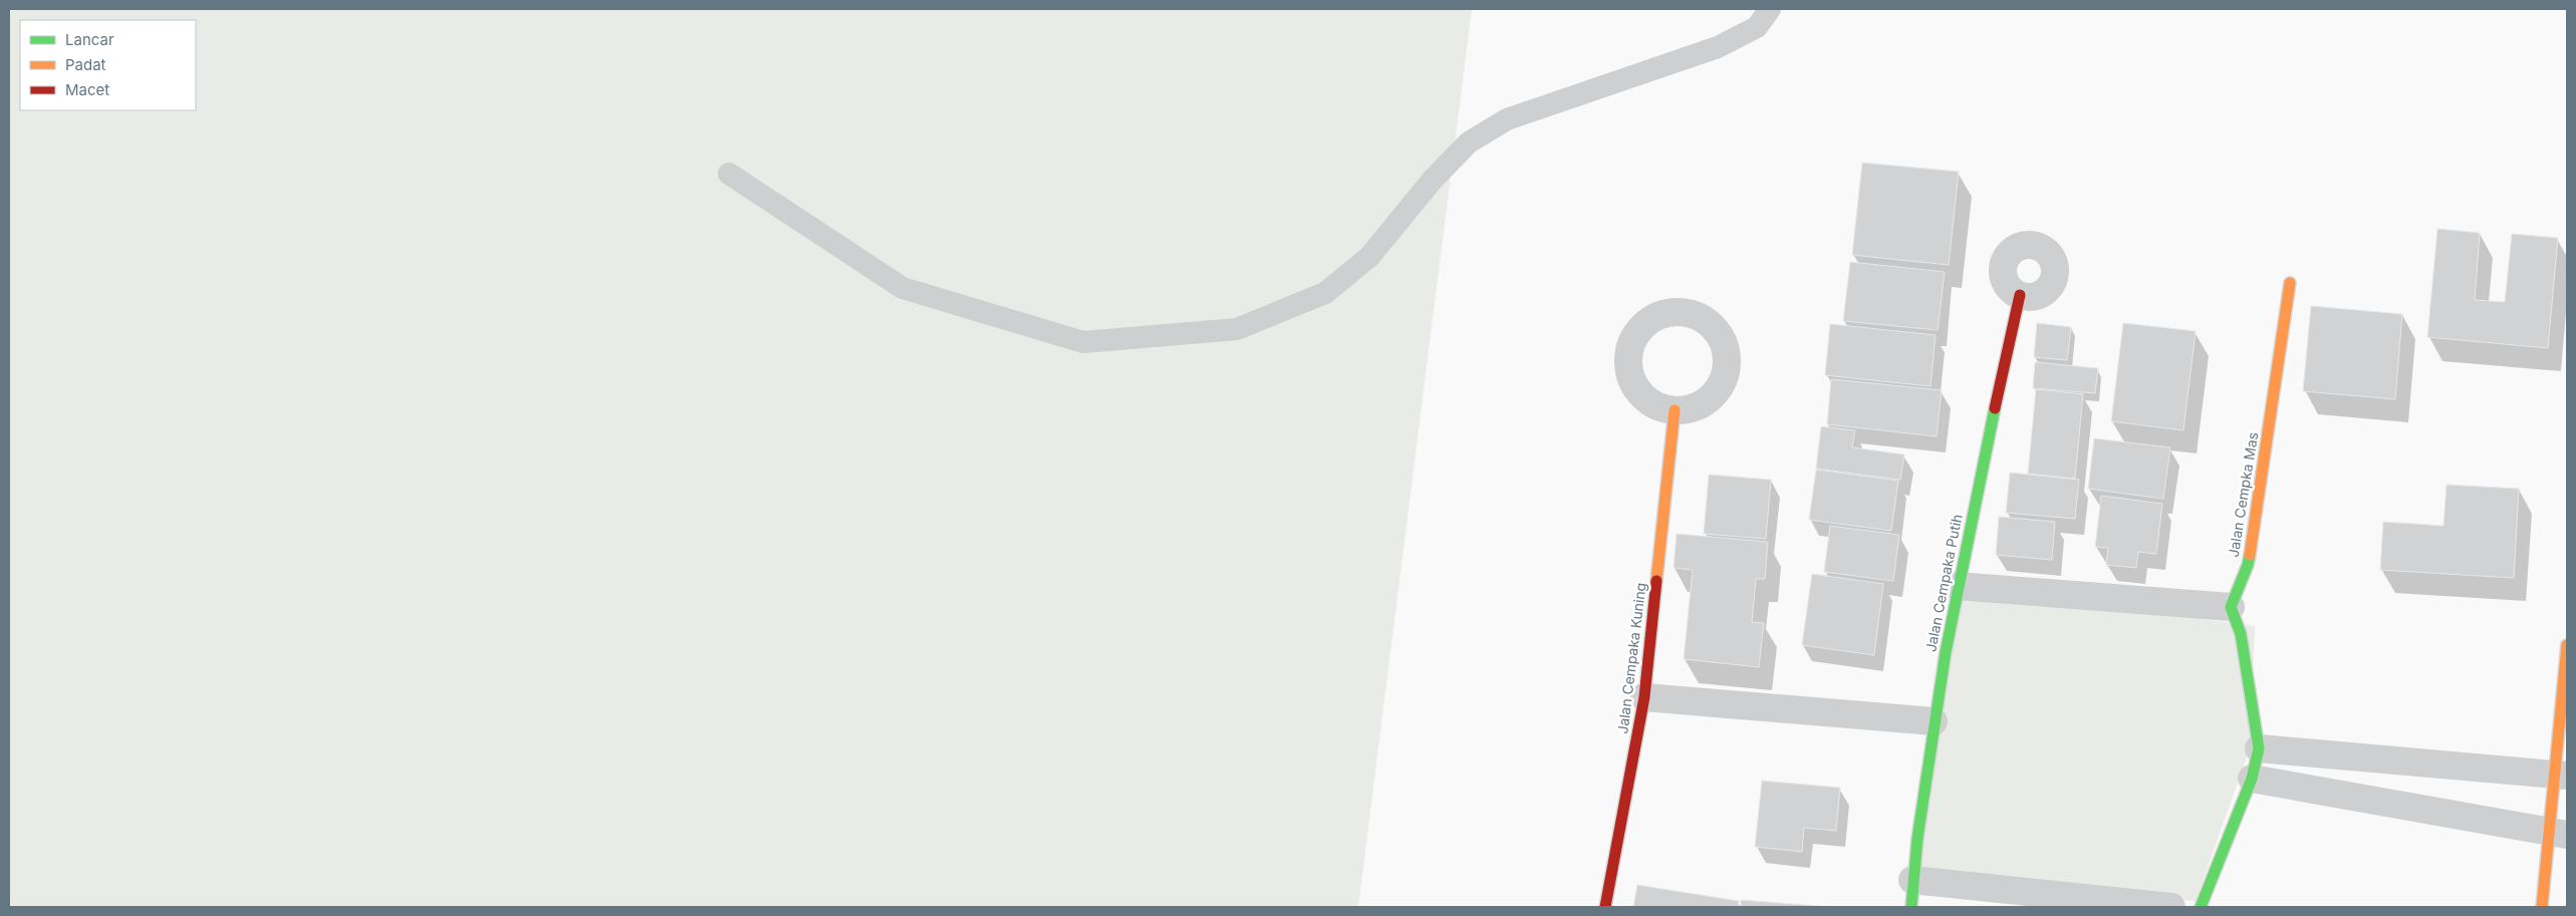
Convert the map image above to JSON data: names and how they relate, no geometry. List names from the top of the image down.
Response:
{
  "streets": {
    "street": ["Jalan Cempka Mas", "Jalan Cempaka Putih", "Jalan Cempaka Kuning"]
  },
  "legend": ["Lancar", "Padat", "Macet"]
}
